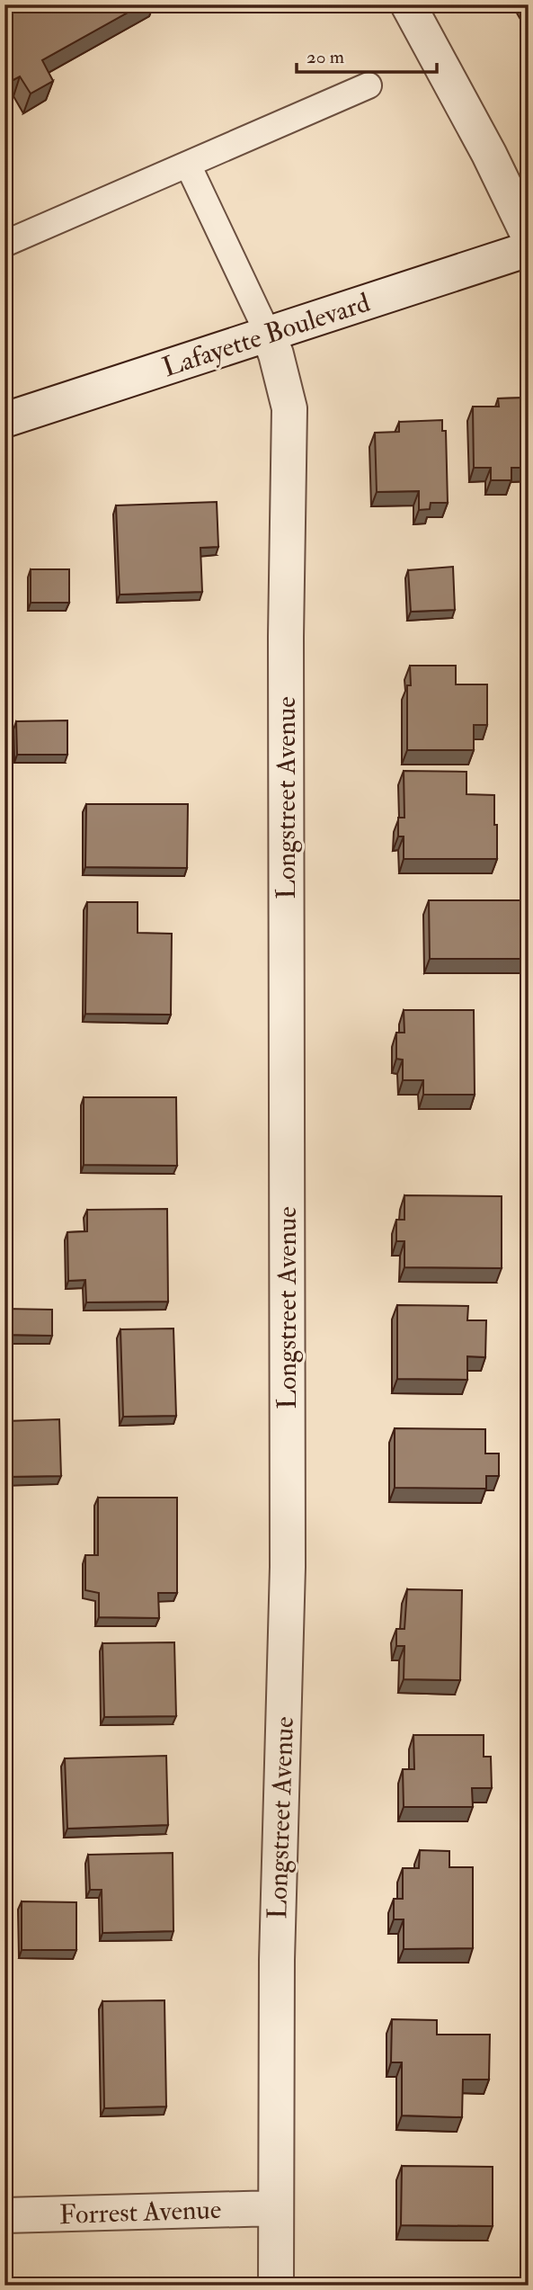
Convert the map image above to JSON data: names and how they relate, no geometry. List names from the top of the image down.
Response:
{
  "streets": {
    "street": ["Lafayette Boulevard", "Longstreet Avenue", "Forrest Avenue"]
  },
  "crossings": [
    ["Lafayette Boulevard", "Longstreet Avenue"],
    ["Longstreet Avenue", "Forrest Avenue"]
  ],
  "scale_bar": "20 m"
}
